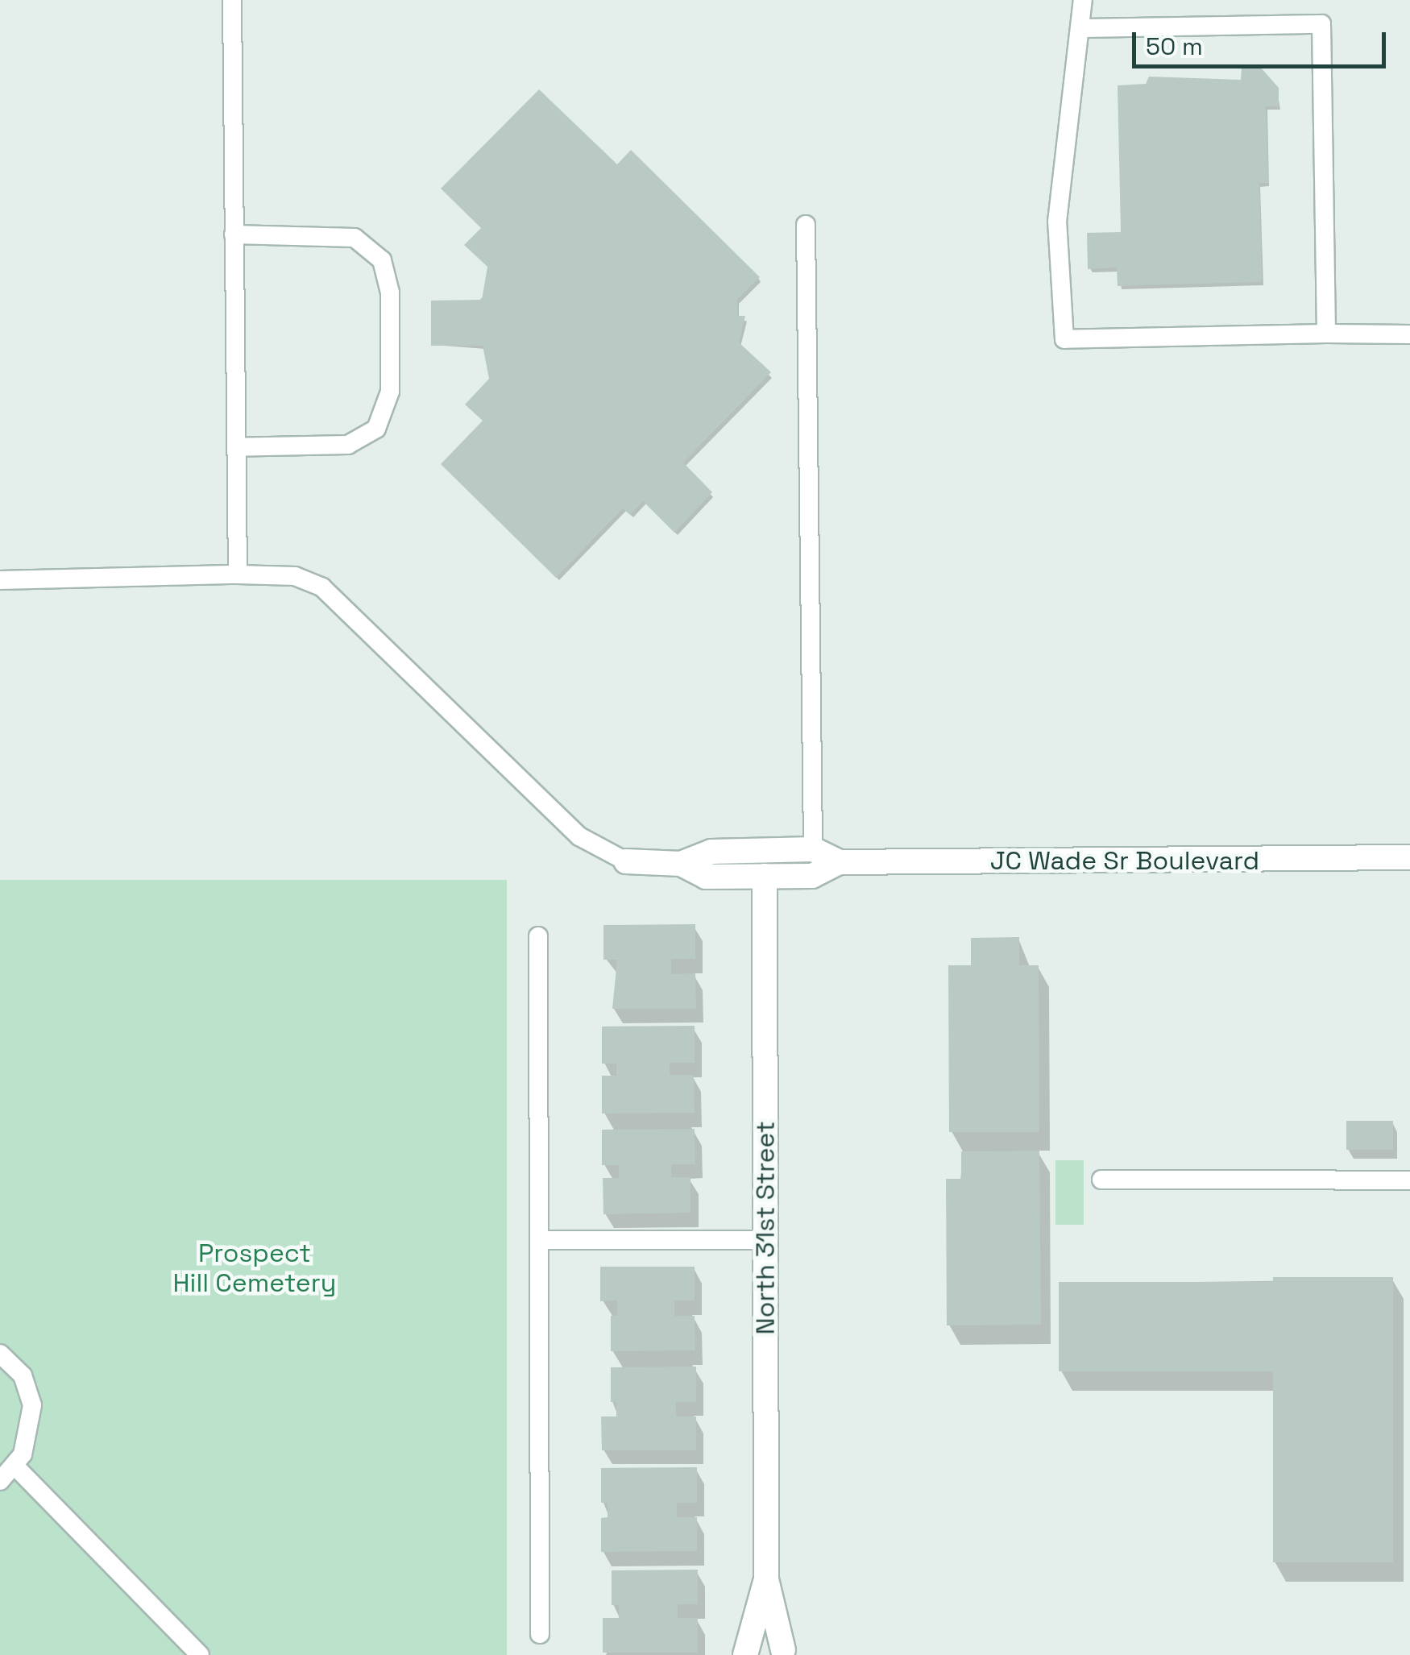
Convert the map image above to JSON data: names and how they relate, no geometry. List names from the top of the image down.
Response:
{
  "streets": {
    "street": ["JC Wade Sr Boulevard", "North 31st Street"]
  },
  "crossings": [
    ["JC Wade Sr Boulevard", "North 31st Street"]
  ],
  "parks": ["Prospect Hill Cemetery"],
  "scale_bar": "50 m"
}
